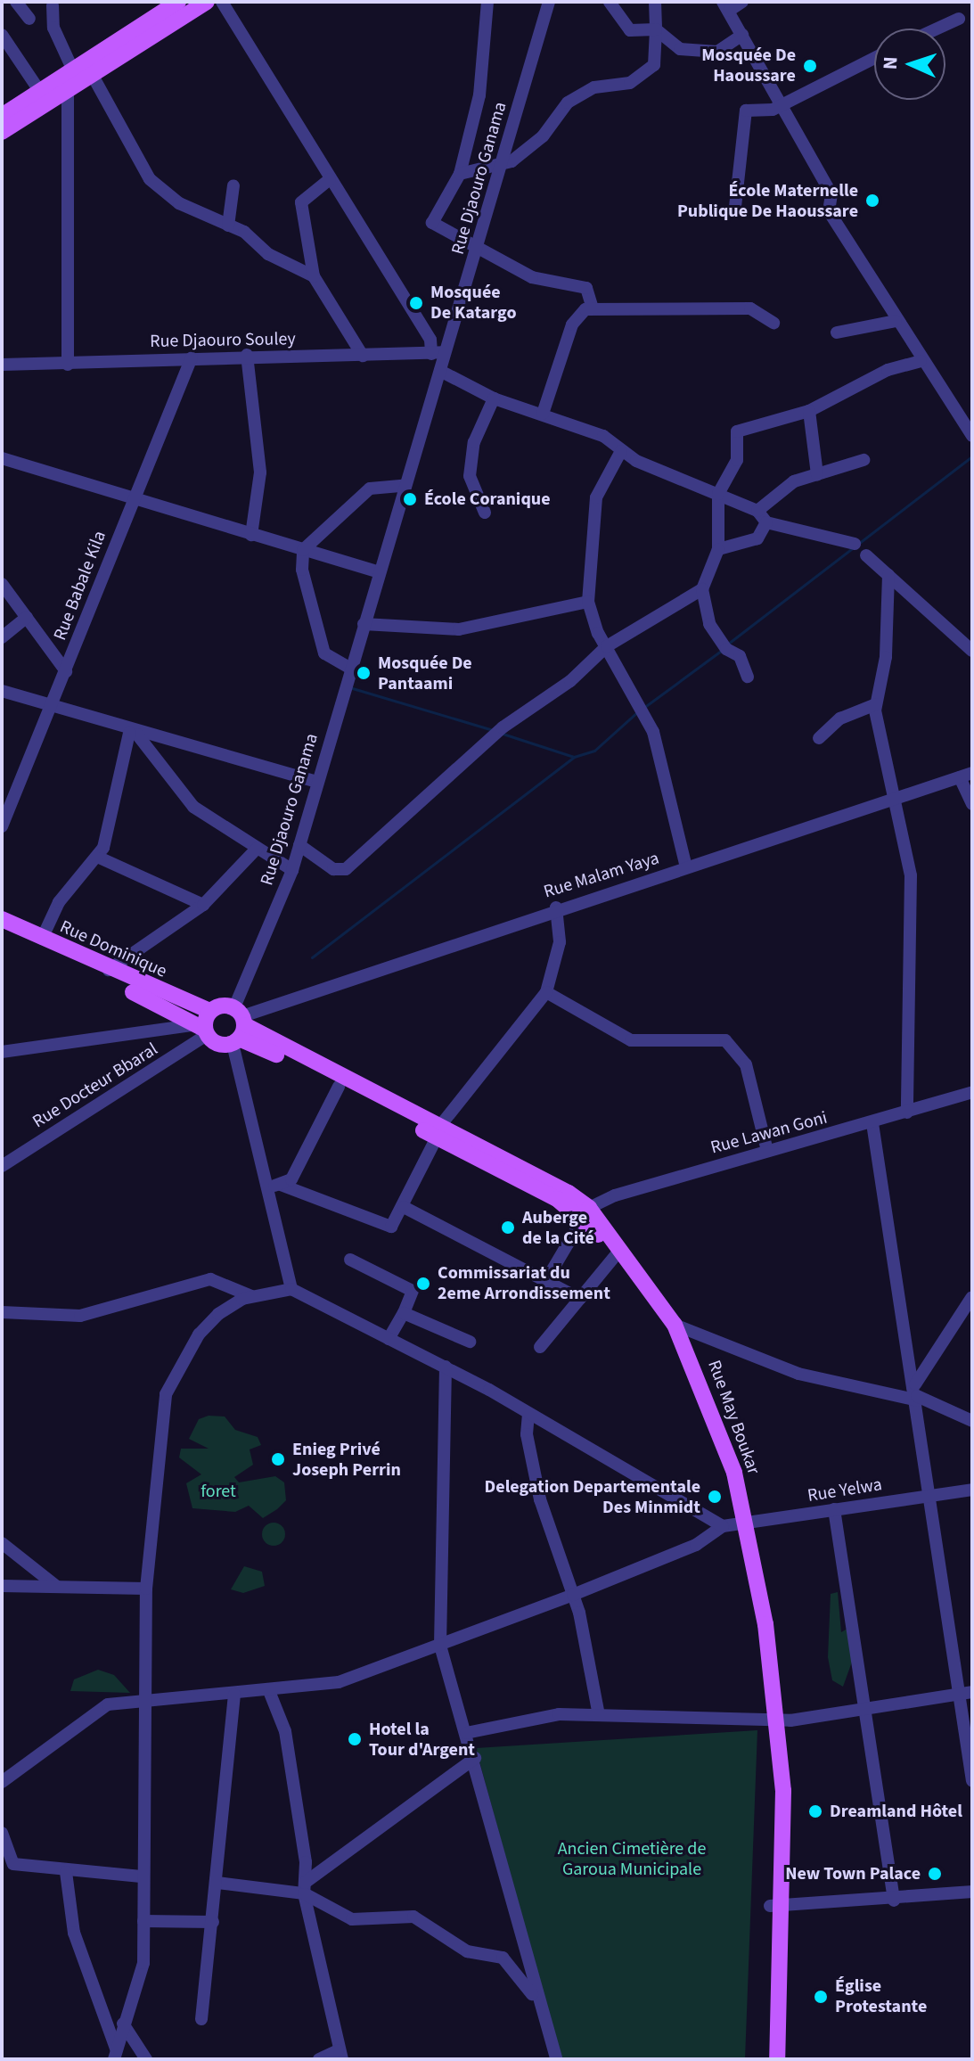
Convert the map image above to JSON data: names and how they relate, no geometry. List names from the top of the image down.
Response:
{
  "streets": {
    "main road": ["Rue Dominique", "Rue May Boukar"],
    "street": [
      "Rue Djaouro Ganama",
      "Rue Djaouro Souley",
      "Rue Babale Kila",
      "Rue Malam Yaya",
      "Rue Docteur Bbaral",
      "Rue Lawan Goni",
      "Rue Yelwa"
    ]
  },
  "crossings": [
    ["Rue Djaouro Ganama", "Rue Djaouro Souley"],
    ["Rue Djaouro Ganama", "Rue Malam Yaya"],
    ["Rue Djaouro Ganama", "Rue Dominique"],
    ["Rue Djaouro Ganama", "Rue May Boukar"],
    ["Rue Djaouro Souley", "Rue Babale Kila"],
    ["Rue Malam Yaya", "Rue Dominique"],
    ["Rue Malam Yaya", "Rue May Boukar"],
    ["Rue Dominique", "Rue Docteur Bbaral"],
    ["Rue Dominique", "Rue May Boukar"],
    ["Rue Lawan Goni", "Rue May Boukar"],
    ["Rue May Boukar", "Rue Yelwa"]
  ],
  "parks": ["foret", "Ancien Cimetière de Garoua Municipale"],
  "places": [
    "Mosquée De Haoussare",
    "École Maternelle Publique De Haoussare",
    "Mosquée De Katargo",
    "École Coranique",
    "Mosquée De Pantaami",
    "Auberge de la Cité",
    "Commissariat du 2eme Arrondissement",
    "Enieg Privé Joseph Perrin",
    "Delegation Departementale Des Minmidt",
    "Hotel la Tour d'Argent",
    "Dreamland Hôtel",
    "New Town Palace",
    "Église Protestante"
  ],
  "north": "left"
}
